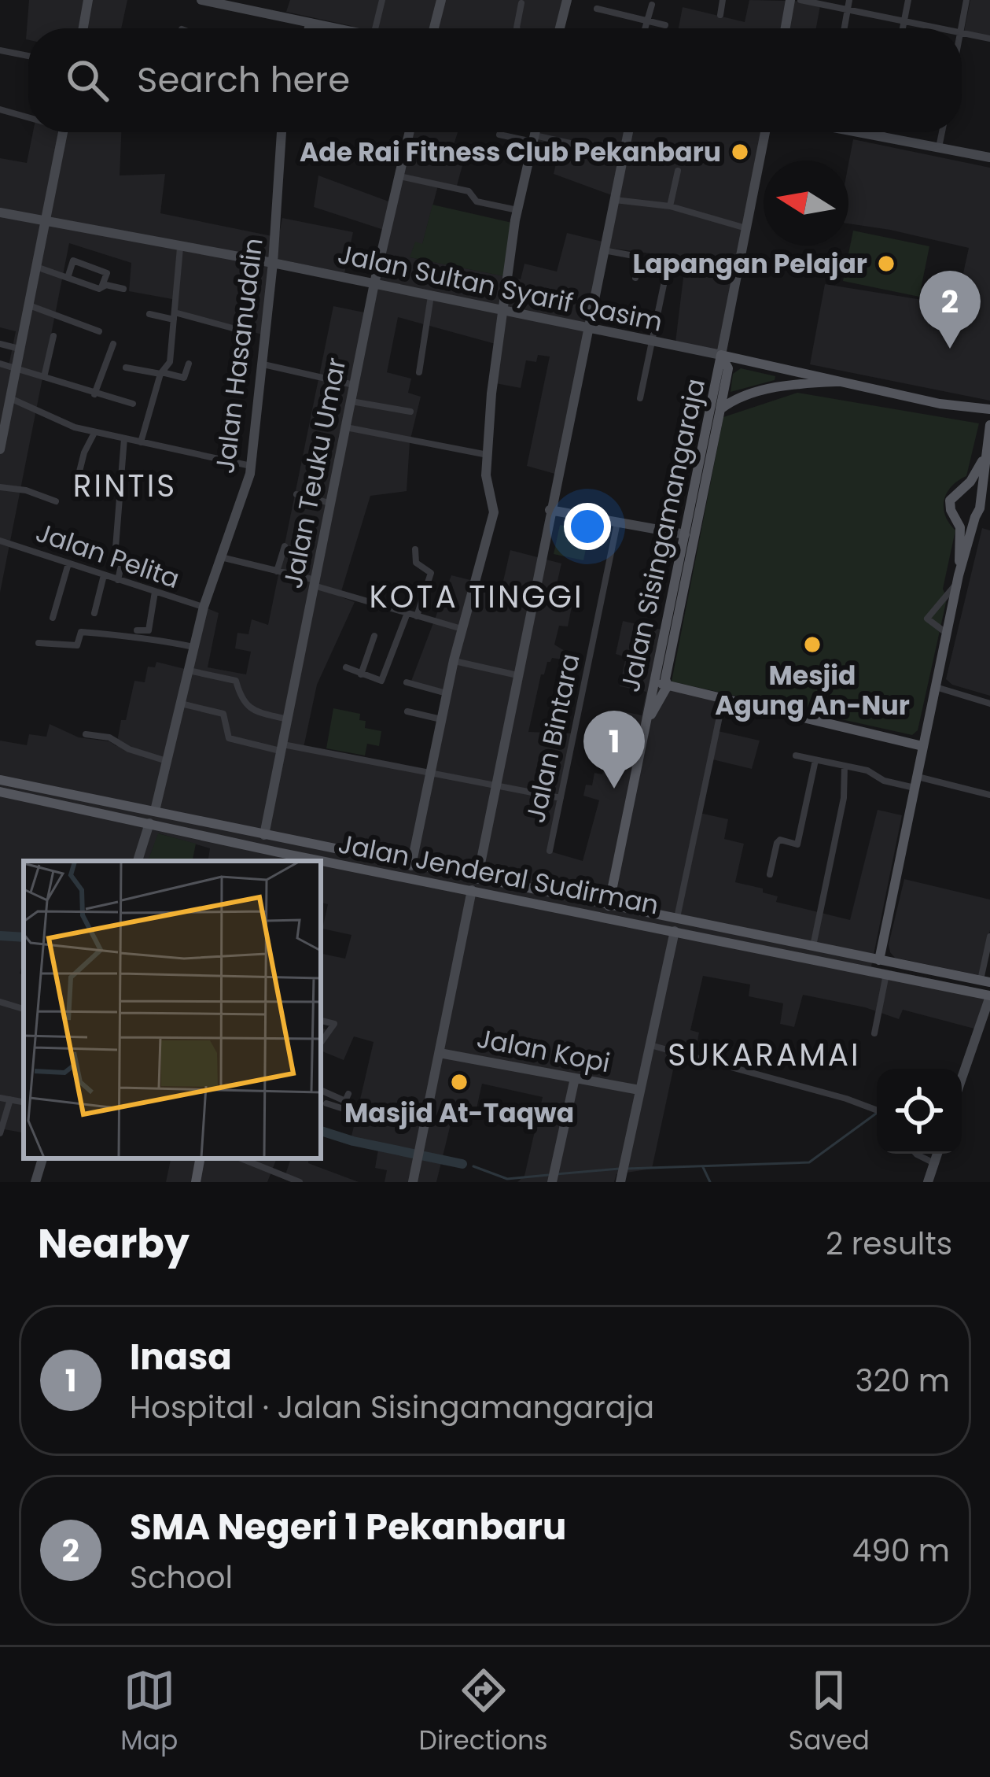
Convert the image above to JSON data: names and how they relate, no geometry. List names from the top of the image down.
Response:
{
  "streets": {
    "main road": ["Jalan Sultan Syarif Qasim", "Jalan Sisingamangaraja", "Jalan Jenderal Sudirman"],
    "street": [
      "Jalan Hasanuddin",
      "Jalan Teuku Umar",
      "Jalan Pelita",
      "Jalan Bintara",
      "Jalan Kopi"
    ]
  },
  "crossings": [
    ["Jalan Sultan Syarif Qasim", "Jalan Hasanuddin"],
    ["Jalan Sultan Syarif Qasim", "Jalan Teuku Umar"],
    ["Jalan Sultan Syarif Qasim", "Jalan Sisingamangaraja"],
    ["Jalan Hasanuddin", "Jalan Pelita"],
    ["Jalan Hasanuddin", "Jalan Jenderal Sudirman"],
    ["Jalan Teuku Umar", "Jalan Jenderal Sudirman"],
    ["Jalan Sisingamangaraja", "Jalan Jenderal Sudirman"]
  ],
  "districts": ["RINTIS", "KOTA TINGGI", "SUKARAMAI"],
  "places": [
    "Ade Rai Fitness Club Pekanbaru",
    "Lapangan Pelajar",
    "Mesjid Agung An-Nur",
    "Masjid At-Taqwa"
  ],
  "north": "left",
  "page": {
    "search": "Search here",
    "pins": ["2", "1"],
    "heading": ["Nearby", "2 results"],
    "list": [
      {
        "mark": "1",
        "name": "Inasa",
        "note": "Hospital · Jalan Sisingamangaraja",
        "value": "320 m"
      },
      {
        "mark": "2",
        "name": "SMA Negeri 1 Pekanbaru",
        "note": "School",
        "value": "490 m"
      }
    ],
    "nav": ["Map", "Directions", "Saved"]
  }
}
